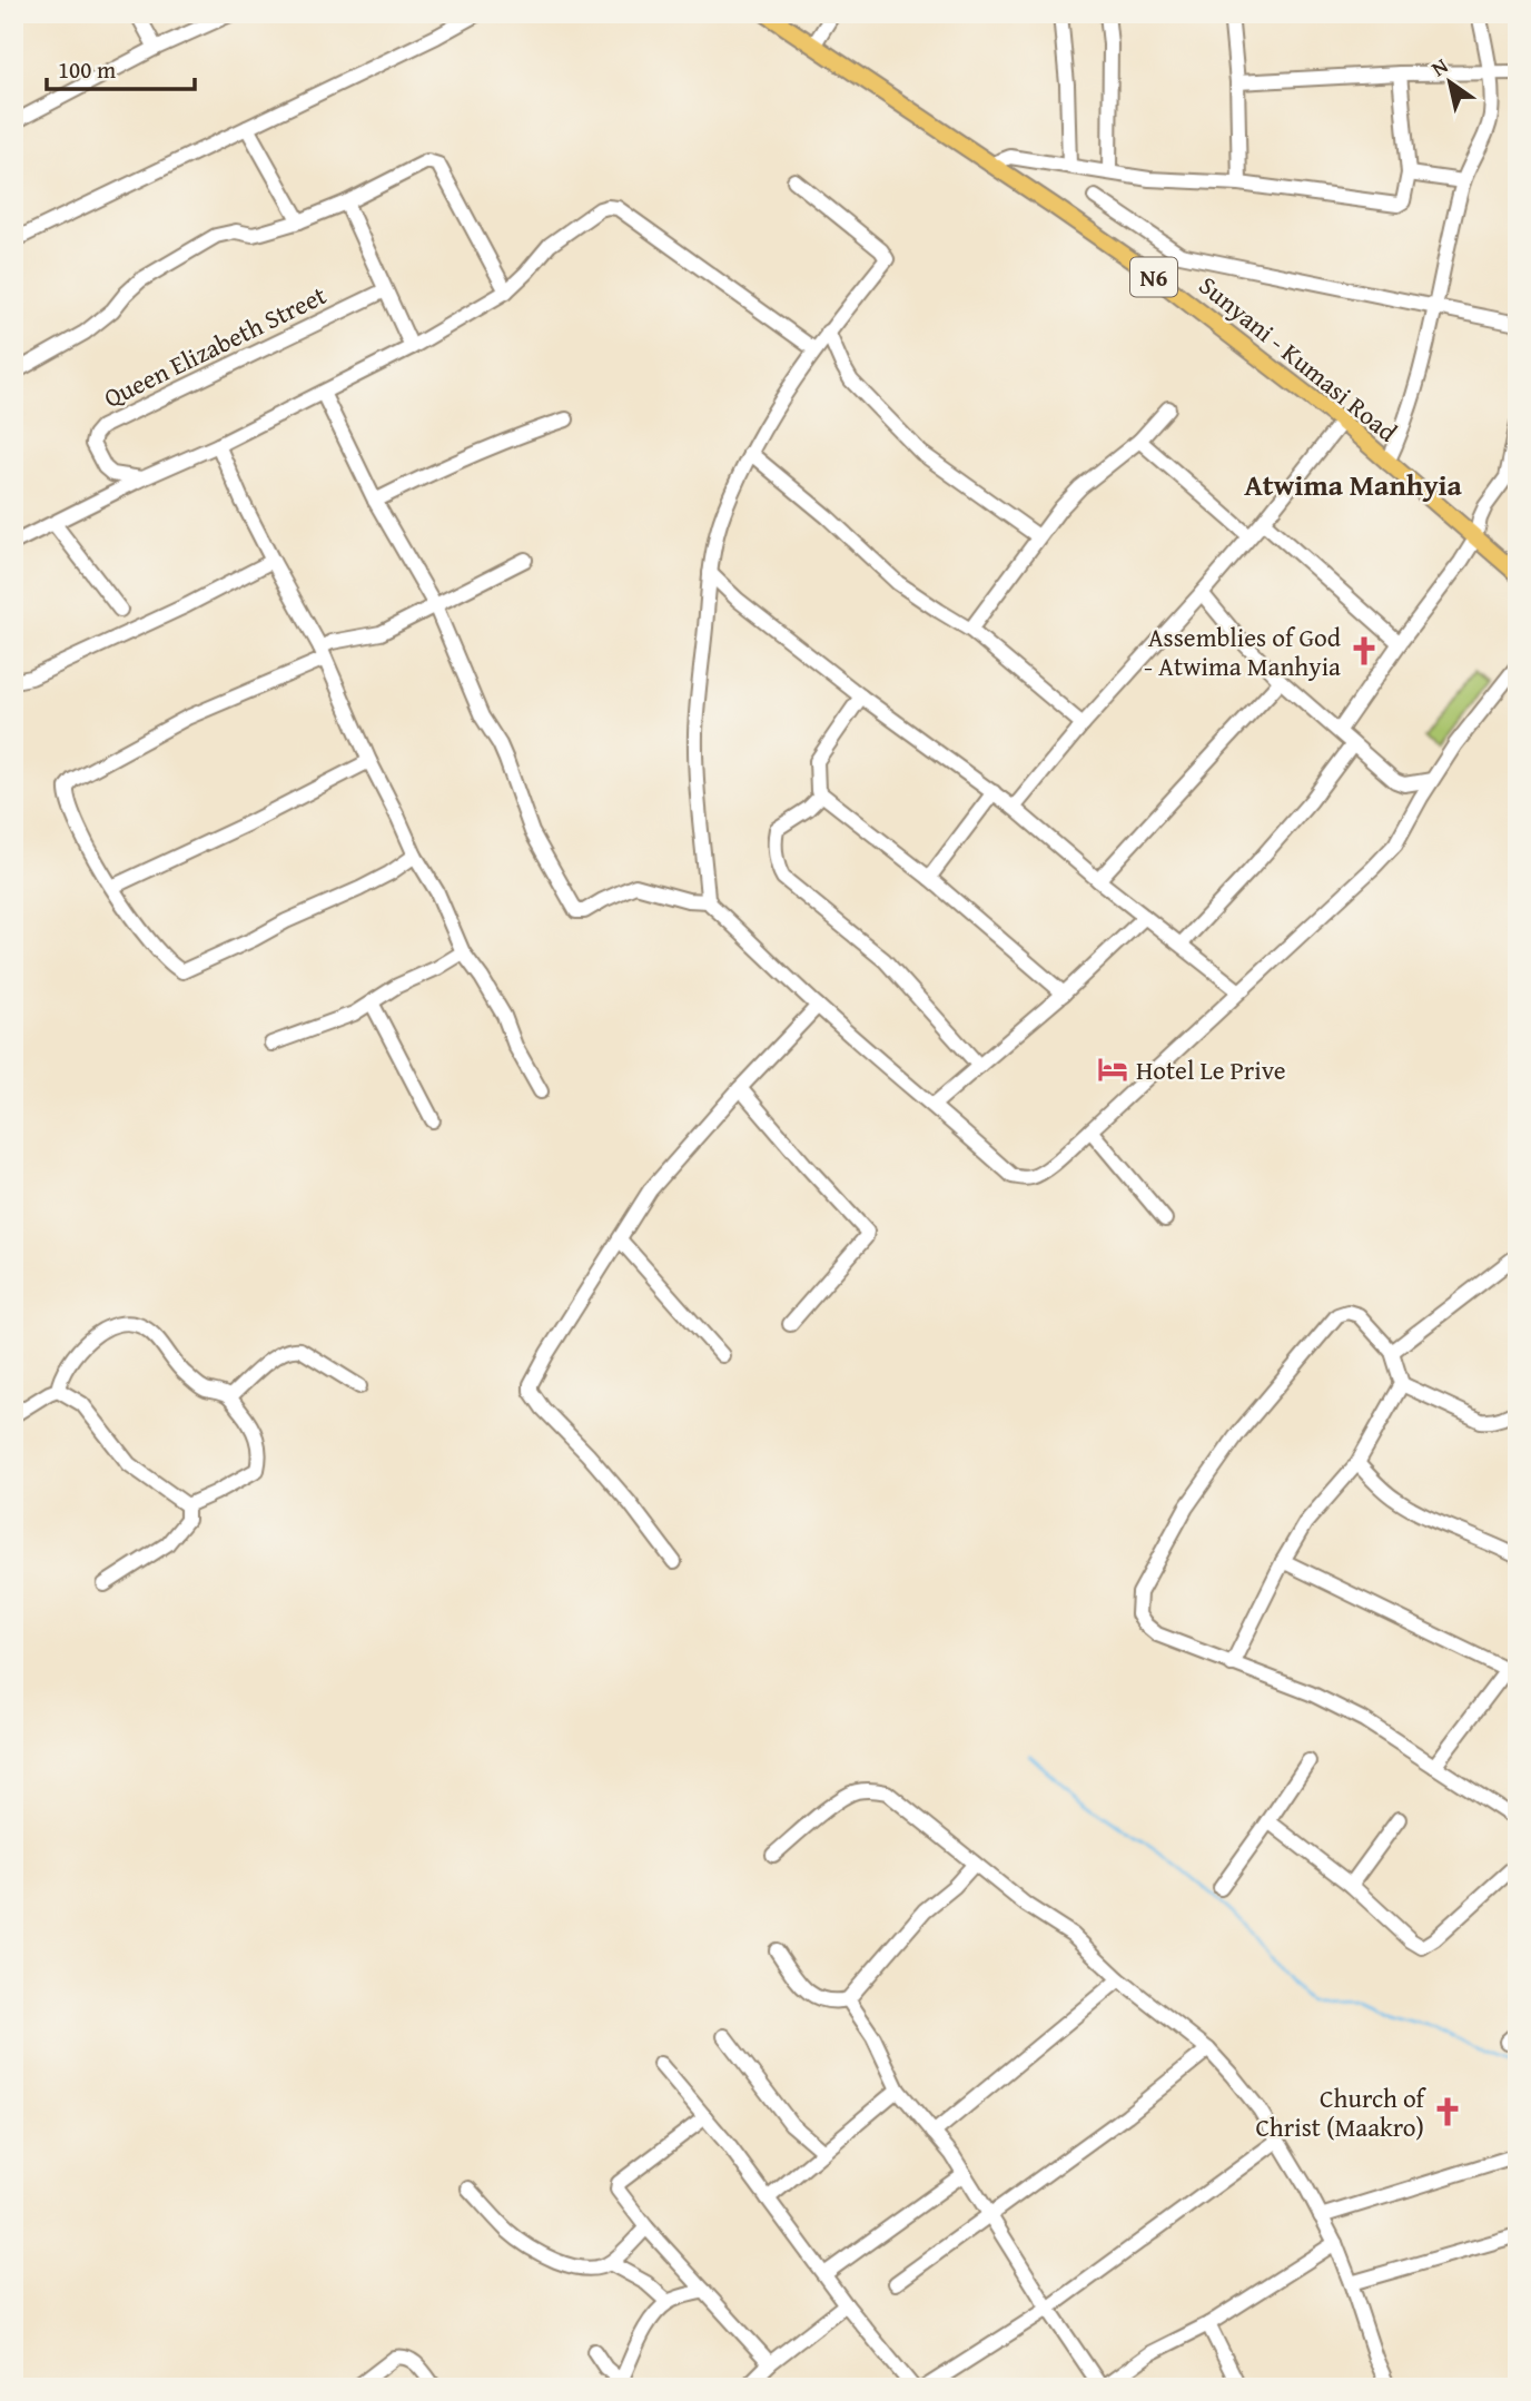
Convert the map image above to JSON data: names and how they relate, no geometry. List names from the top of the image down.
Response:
{
  "streets": {
    "main road": ["N6", "Sunyani - Kumasi Road"],
    "street": ["Queen Elizabeth Street"]
  },
  "districts": ["Atwima Manhyia"],
  "places": {
    "church": ["Assemblies of God - Atwima Manhyia", "Church of Christ (Maakro)"],
    "hotel": ["Hotel Le Prive"]
  },
  "scale_bar": "100 m",
  "north": "top left"
}
